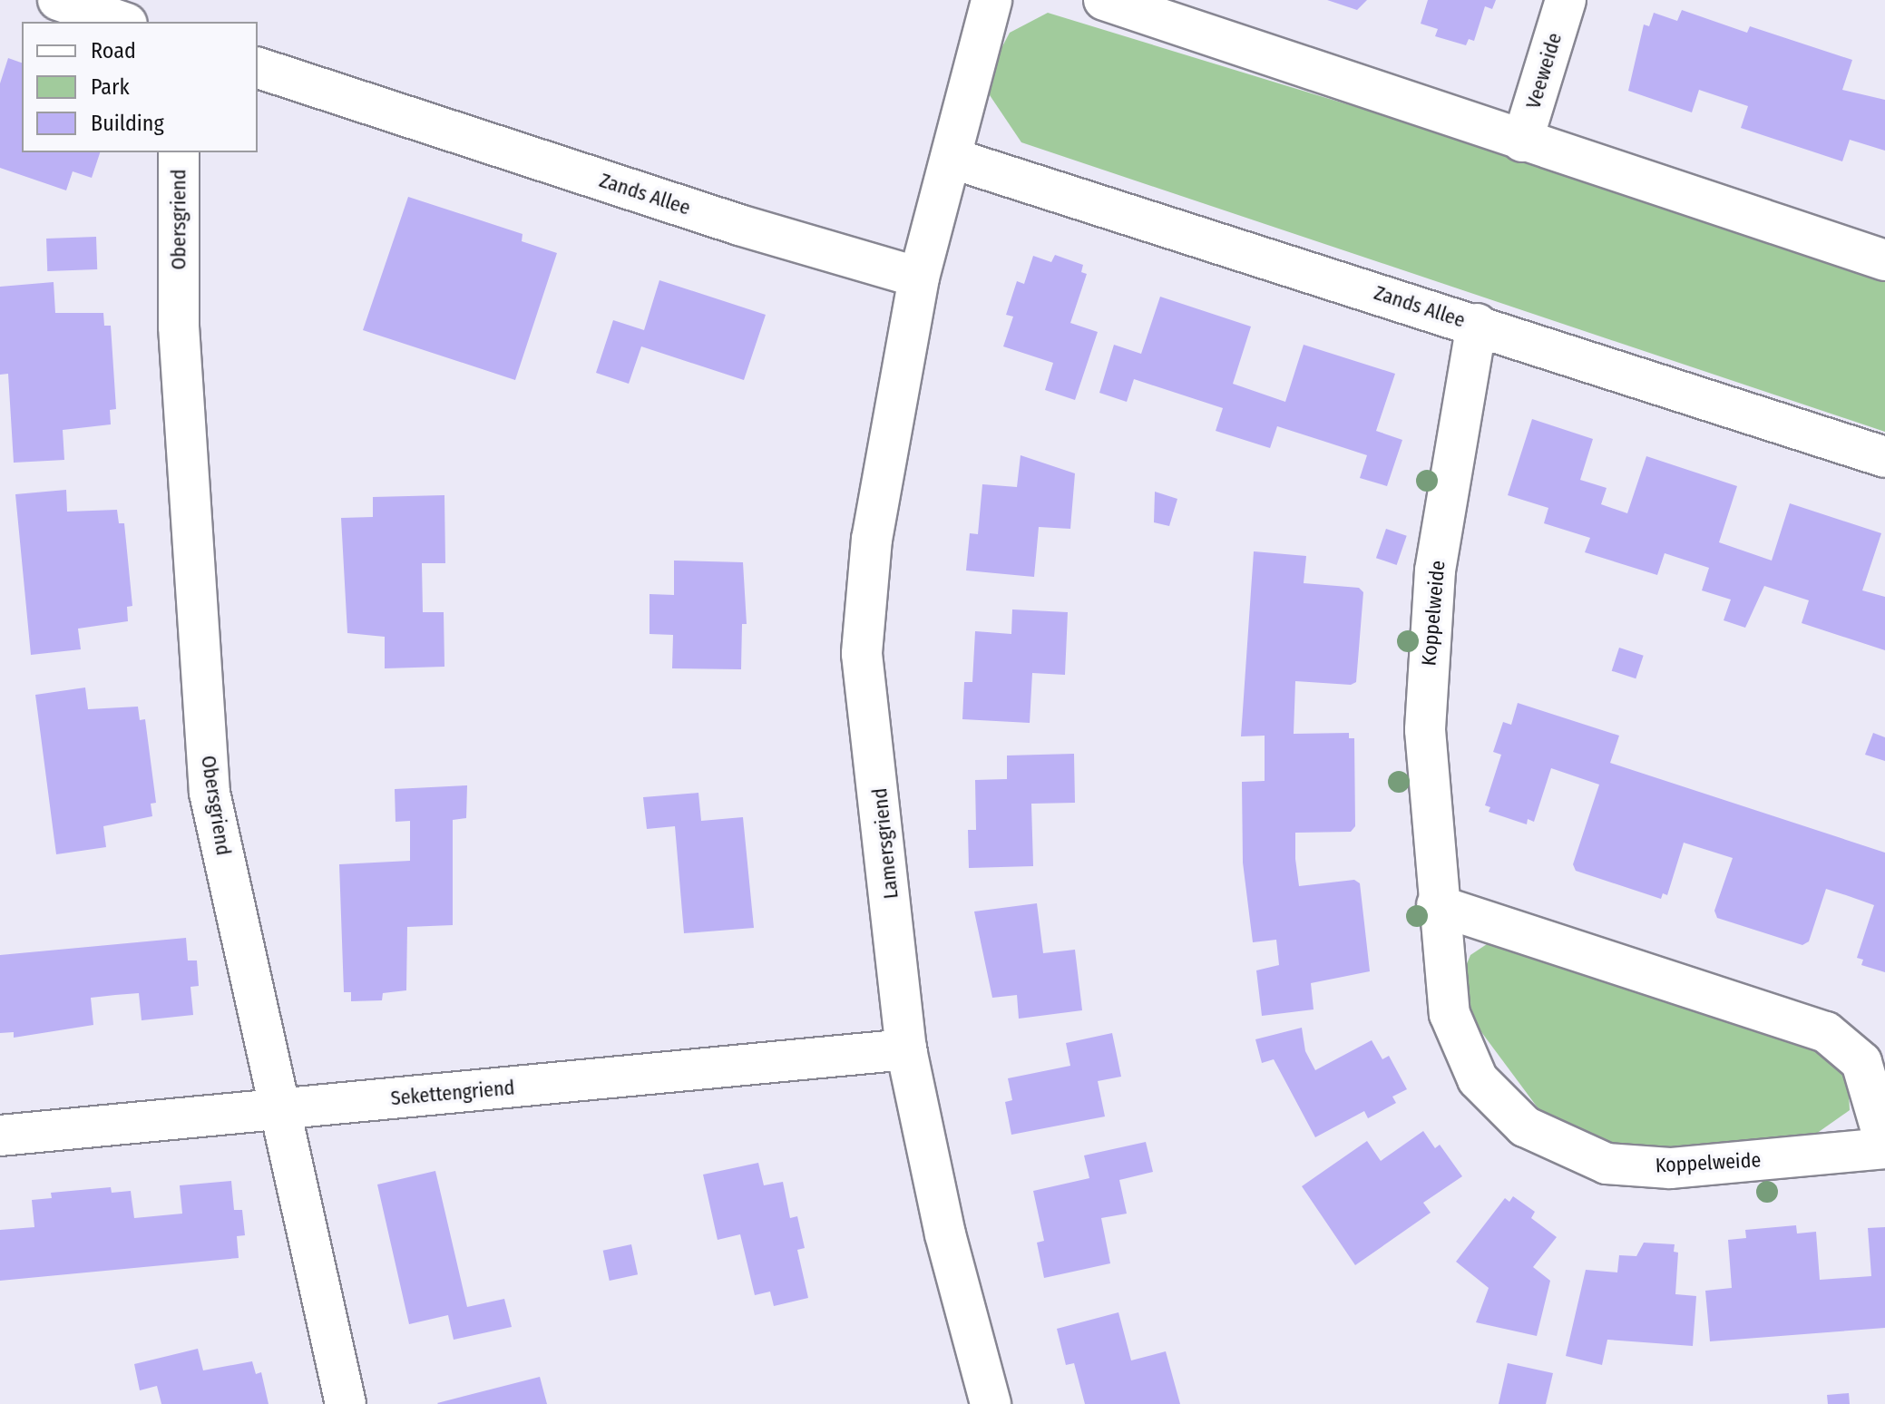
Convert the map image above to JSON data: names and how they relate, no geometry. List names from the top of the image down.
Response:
{
  "streets": {
    "street": [
      "Veeweide",
      "Zands Allee",
      "Obersgriend",
      "Koppelweide",
      "Lamersgriend",
      "Sekettengriend"
    ]
  },
  "crossings": [
    ["Zands Allee", "Koppelweide"],
    ["Zands Allee", "Lamersgriend"],
    ["Obersgriend", "Sekettengriend"],
    ["Lamersgriend", "Sekettengriend"]
  ],
  "legend": ["Road", "Park", "Building"]
}
